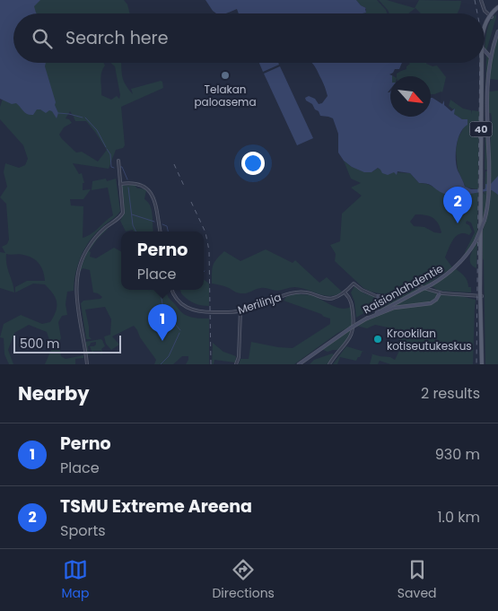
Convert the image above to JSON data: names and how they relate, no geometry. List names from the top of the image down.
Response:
{
  "streets": {
    "main road": ["40", "Raisionlahdentie"],
    "street": ["Merilinja"]
  },
  "places": ["Telakan paloasema", "Krookilan kotiseutukeskus"],
  "scale_bar": "500 m",
  "north": "bottom right",
  "page": {
    "search": "Search here",
    "pins": ["2", "1"],
    "popup": ["Perno", "Place"],
    "scale": "500 m",
    "heading": ["Nearby", "2 results"],
    "list": [
      {
        "mark": "1",
        "name": "Perno",
        "note": "Place",
        "value": "930 m"
      },
      {
        "mark": "2",
        "name": "TSMU Extreme Areena",
        "note": "Sports",
        "value": "1.0 km"
      }
    ],
    "nav": ["Map", "Directions", "Saved"]
  }
}
